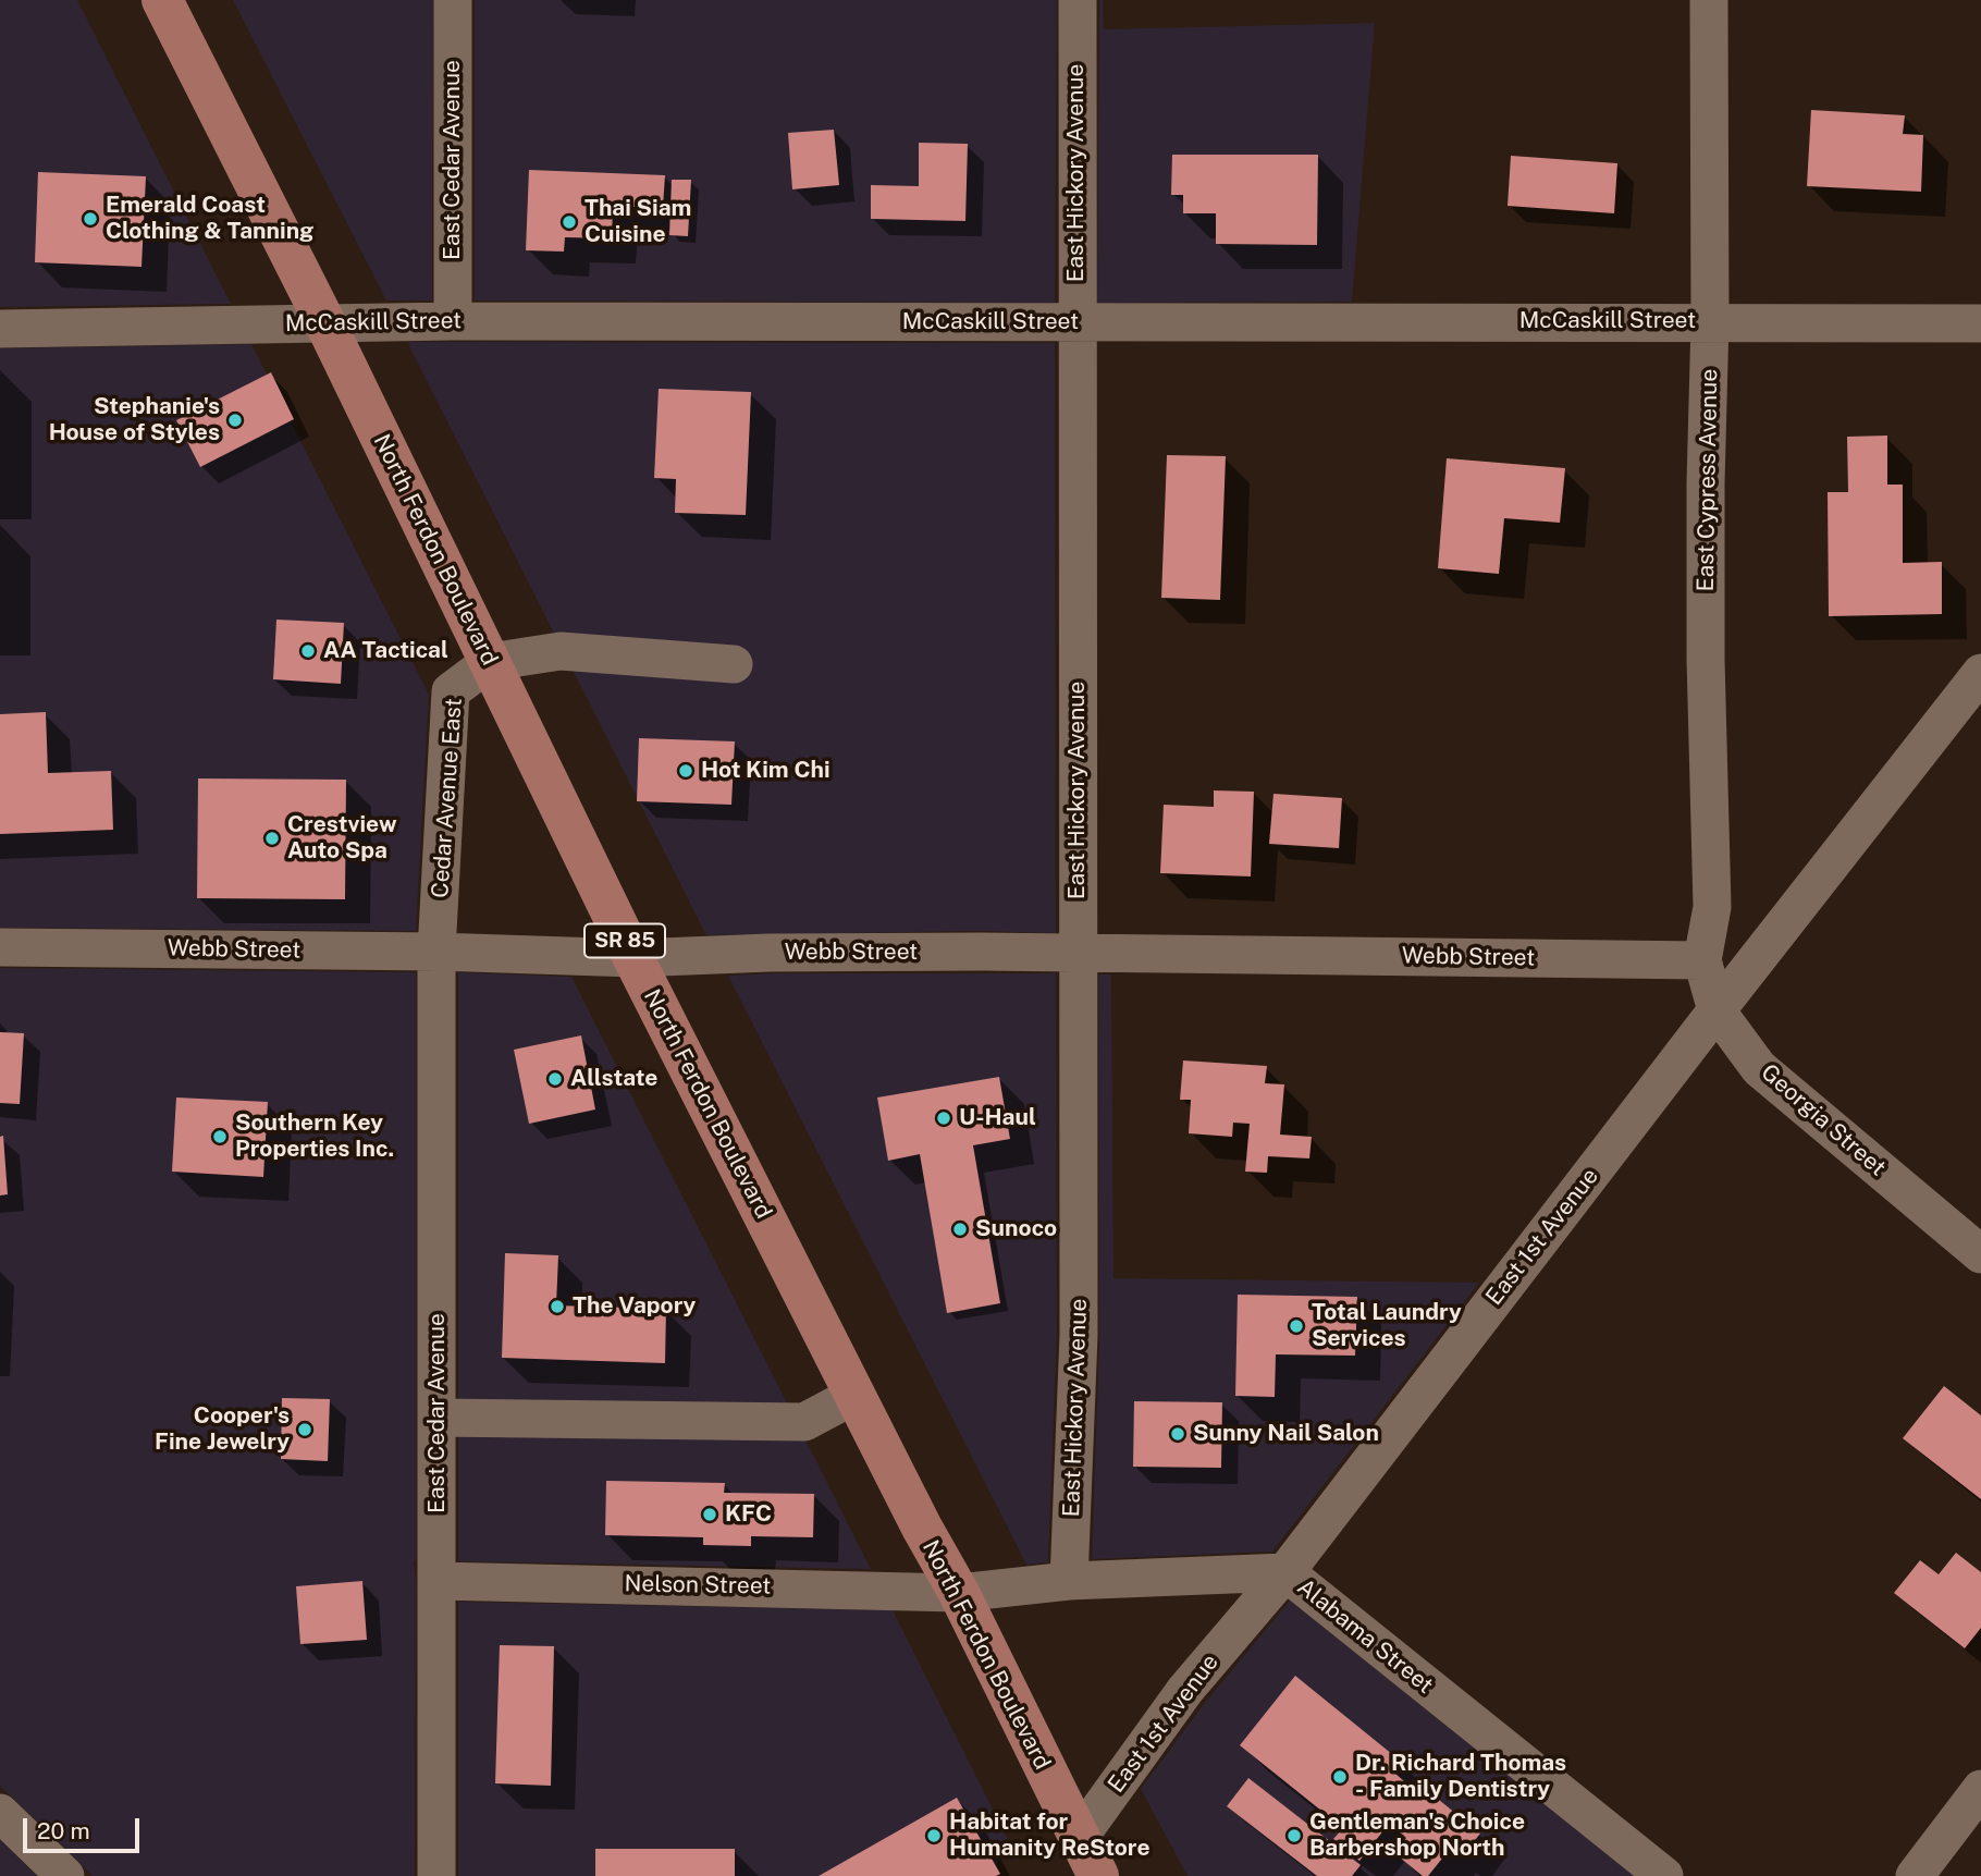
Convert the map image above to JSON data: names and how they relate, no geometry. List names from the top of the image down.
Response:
{
  "streets": {
    "main road": ["North Ferdon Boulevard", "SR 85"],
    "street": [
      "East Cedar Avenue",
      "East Hickory Avenue",
      "McCaskill Street",
      "East Cypress Avenue",
      "Cedar Avenue East",
      "Webb Street",
      "Georgia Street",
      "East 1st Avenue",
      "Nelson Street",
      "Alabama Street"
    ]
  },
  "crossings": [
    ["East Cedar Avenue", "McCaskill Street"],
    ["East Cedar Avenue", "Cedar Avenue East"],
    ["East Cedar Avenue", "Webb Street"],
    ["East Cedar Avenue", "Nelson Street"],
    ["East Hickory Avenue", "McCaskill Street"],
    ["East Hickory Avenue", "Webb Street"],
    ["East Hickory Avenue", "Alabama Street"],
    ["McCaskill Street", "East Cypress Avenue"],
    ["McCaskill Street", "North Ferdon Boulevard"],
    ["East Cypress Avenue", "Webb Street"],
    ["East Cypress Avenue", "Georgia Street"],
    ["North Ferdon Boulevard", "Cedar Avenue East"],
    ["North Ferdon Boulevard", "Webb Street"],
    ["North Ferdon Boulevard", "East 1st Avenue"],
    ["North Ferdon Boulevard", "Nelson Street"],
    ["North Ferdon Boulevard", "Alabama Street"],
    ["Cedar Avenue East", "Webb Street"],
    ["Webb Street", "Georgia Street"],
    ["Georgia Street", "East 1st Avenue"],
    ["East 1st Avenue", "Alabama Street"],
    ["Nelson Street", "Alabama Street"]
  ],
  "places": [
    "Emerald Coast Clothing & Tanning",
    "Thai Siam Cuisine",
    "Stephanie's House of Styles",
    "AA Tactical",
    "Hot Kim Chi",
    "Crestview Auto Spa",
    "Allstate",
    "U-Haul",
    "Southern Key Properties Inc.",
    "Sunoco",
    "The Vapory",
    "Total Laundry Services",
    "Cooper's Fine Jewelry",
    "Sunny Nail Salon",
    "KFC",
    "Dr. Richard Thomas - Family Dentistry",
    "Habitat for Humanity ReStore",
    "Gentleman's Choice Barbershop North"
  ],
  "scale_bar": "20 m"
}
